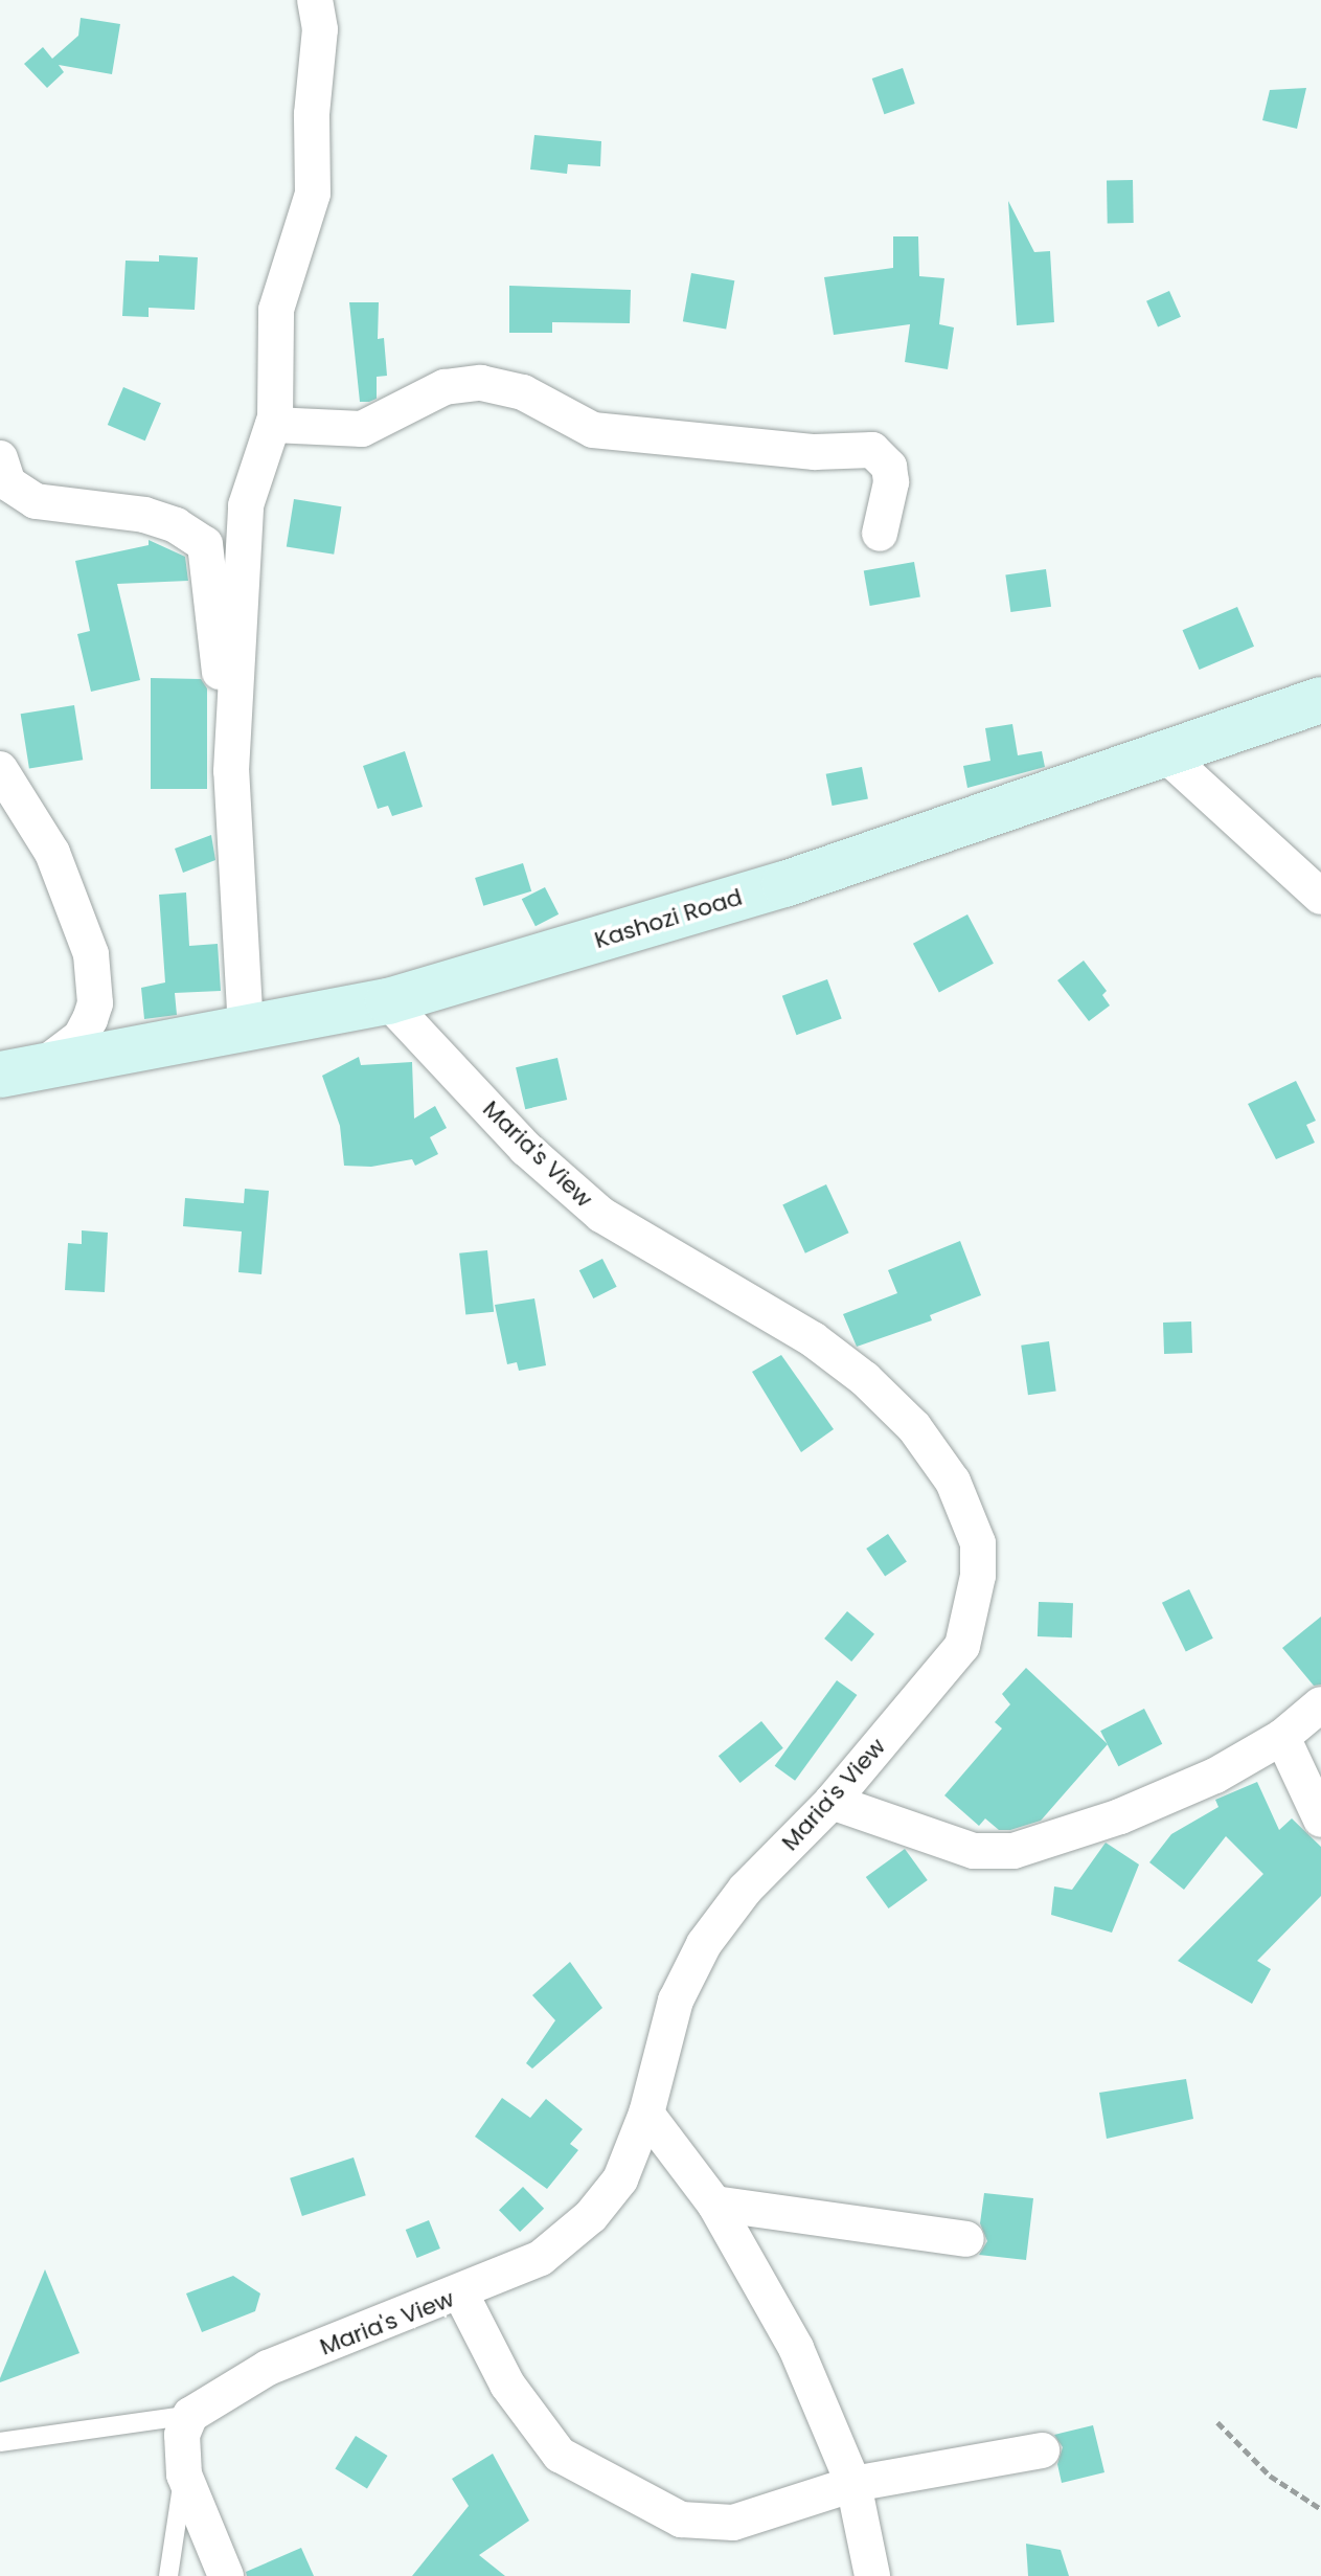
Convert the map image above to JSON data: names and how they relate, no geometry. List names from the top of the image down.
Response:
{
  "streets": {
    "main road": ["Kashozi Road"],
    "street": ["Maria's View"]
  },
  "crossings": [
    ["Kashozi Road", "Maria's View"]
  ]
}
